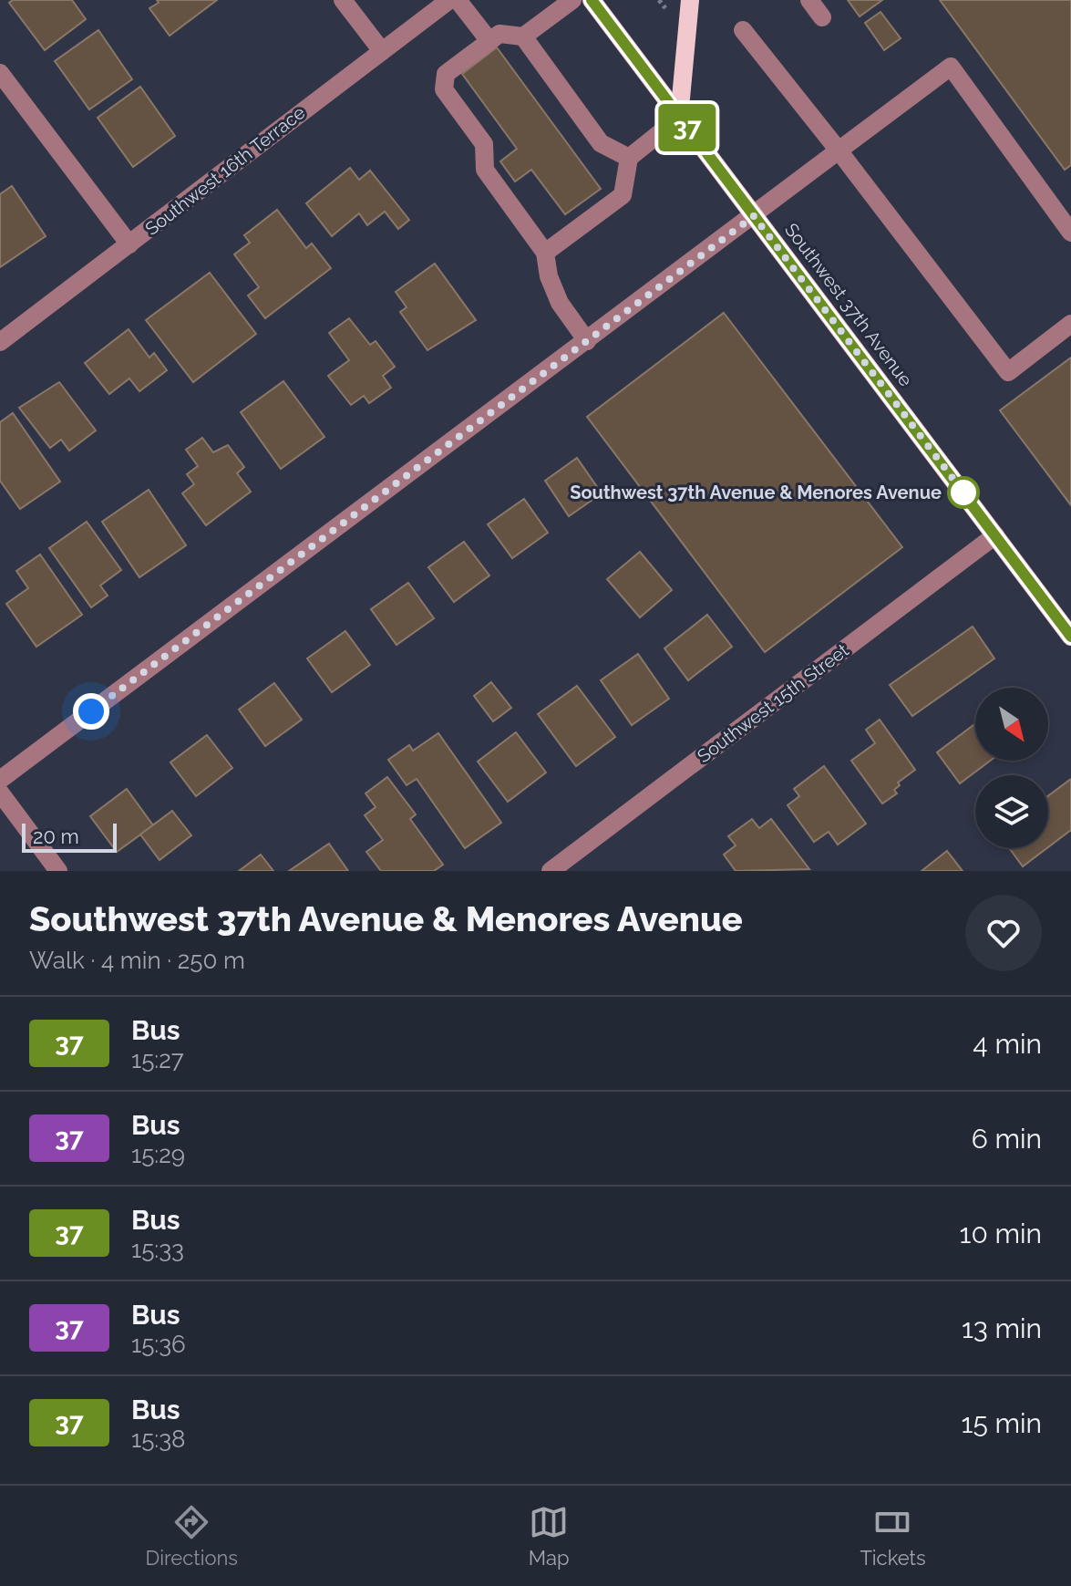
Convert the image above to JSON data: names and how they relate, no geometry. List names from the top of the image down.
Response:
{
  "streets": {
    "main road": ["Southwest 37th Avenue"],
    "street": ["Southwest 16th Terrace", "Southwest 15th Street"]
  },
  "crossings": [
    ["Southwest 37th Avenue", "Southwest 15th Street"]
  ],
  "places": ["Southwest 37th Avenue & Menores Avenue"],
  "lines": ["bus line 37"],
  "scale_bar": "20 m",
  "north": "bottom right",
  "page": {
    "on_map": "37",
    "scale": "20 m",
    "heading": ["Southwest 37th Avenue & Menores Avenue", "Walk · 4 min · 250 m"],
    "list": [
      {
        "mark": "37",
        "name": "Bus",
        "note": "15:27",
        "value": "4 min"
      },
      {
        "mark": "37",
        "name": "Bus",
        "note": "15:29",
        "value": "6 min"
      },
      {
        "mark": "37",
        "name": "Bus",
        "note": "15:33",
        "value": "10 min"
      },
      {
        "mark": "37",
        "name": "Bus",
        "note": "15:36",
        "value": "13 min"
      },
      {
        "mark": "37",
        "name": "Bus",
        "note": "15:38",
        "value": "15 min"
      }
    ],
    "tabs": ["Directions", "Map", "Tickets"]
  }
}
